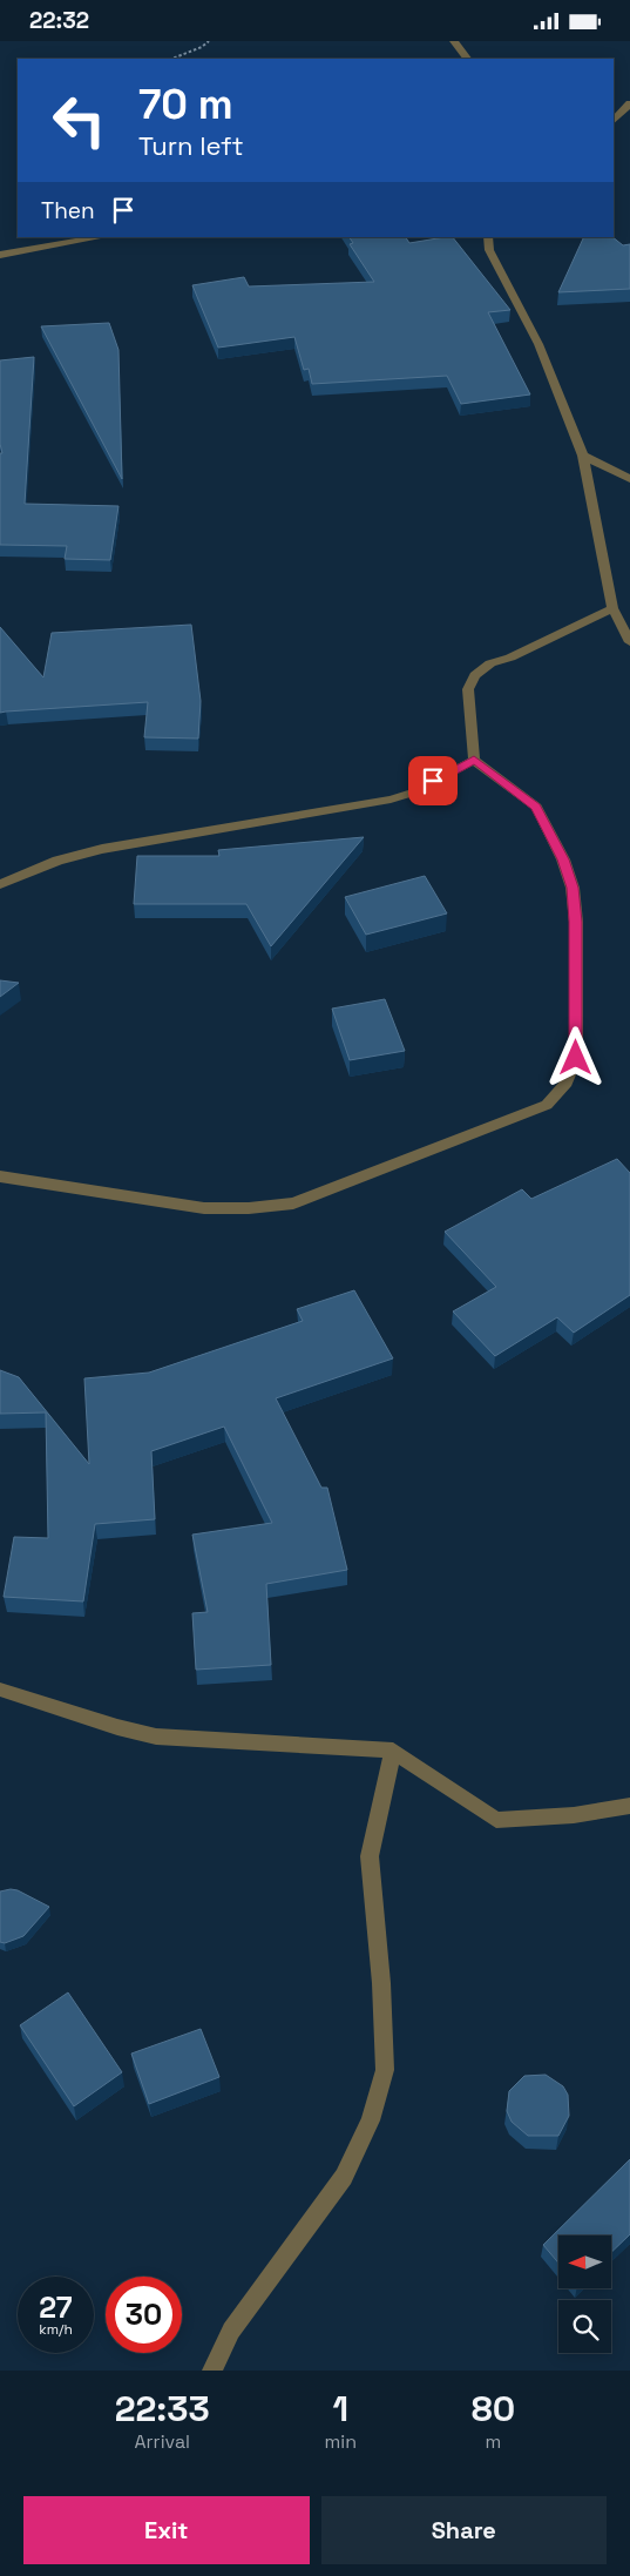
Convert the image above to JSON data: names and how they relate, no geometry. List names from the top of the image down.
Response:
{
  "north": "left",
  "page": {
    "status": "22:32",
    "turn": ["70 m", "Turn left"],
    "then": "Then",
    "speed": "27 km/h",
    "limit": "30",
    "eta": [
      "22:33",
      "Arrival",
      "1",
      "min",
      "80",
      "m"
    ],
    "buttons": ["Exit", "Share"]
  }
}
